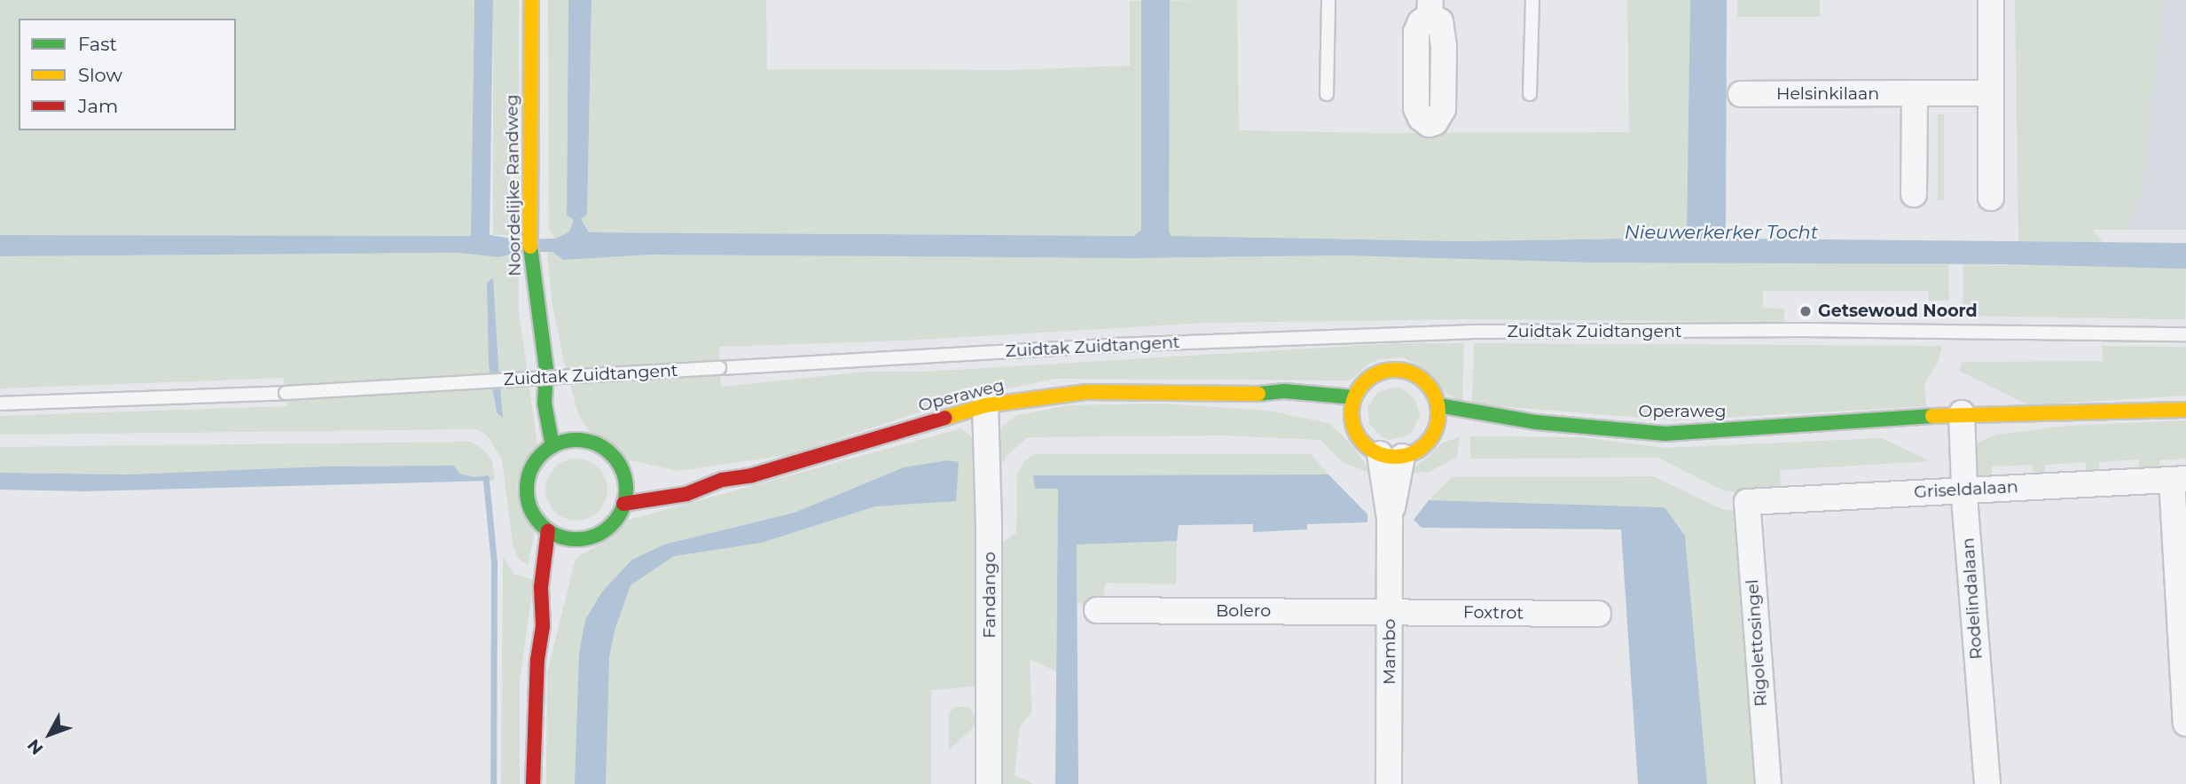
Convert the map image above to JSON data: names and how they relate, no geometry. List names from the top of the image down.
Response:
{
  "streets": {
    "main road": ["Noordelijke Randweg", "Operaweg"],
    "street": [
      "Helsinkilaan",
      "Griseldalaan",
      "Fandango",
      "Rodelindalaan",
      "Bolero",
      "Foxtrot",
      "Rigolettosingel",
      "Mambo"
    ],
    "lane": ["Zuidtak Zuidtangent"]
  },
  "crossings": [
    ["Noordelijke Randweg", "Operaweg"],
    ["Operaweg", "Fandango"],
    ["Operaweg", "Rodelindalaan"],
    ["Operaweg", "Mambo"],
    ["Griseldalaan", "Rodelindalaan"],
    ["Griseldalaan", "Rigolettosingel"],
    ["Bolero", "Foxtrot"],
    ["Bolero", "Mambo"],
    ["Foxtrot", "Mambo"]
  ],
  "water": ["Nieuwerkerker Tocht"],
  "places": ["Getsewoud Noord"],
  "legend": ["Fast", "Slow", "Jam"],
  "north": "bottom left"
}
